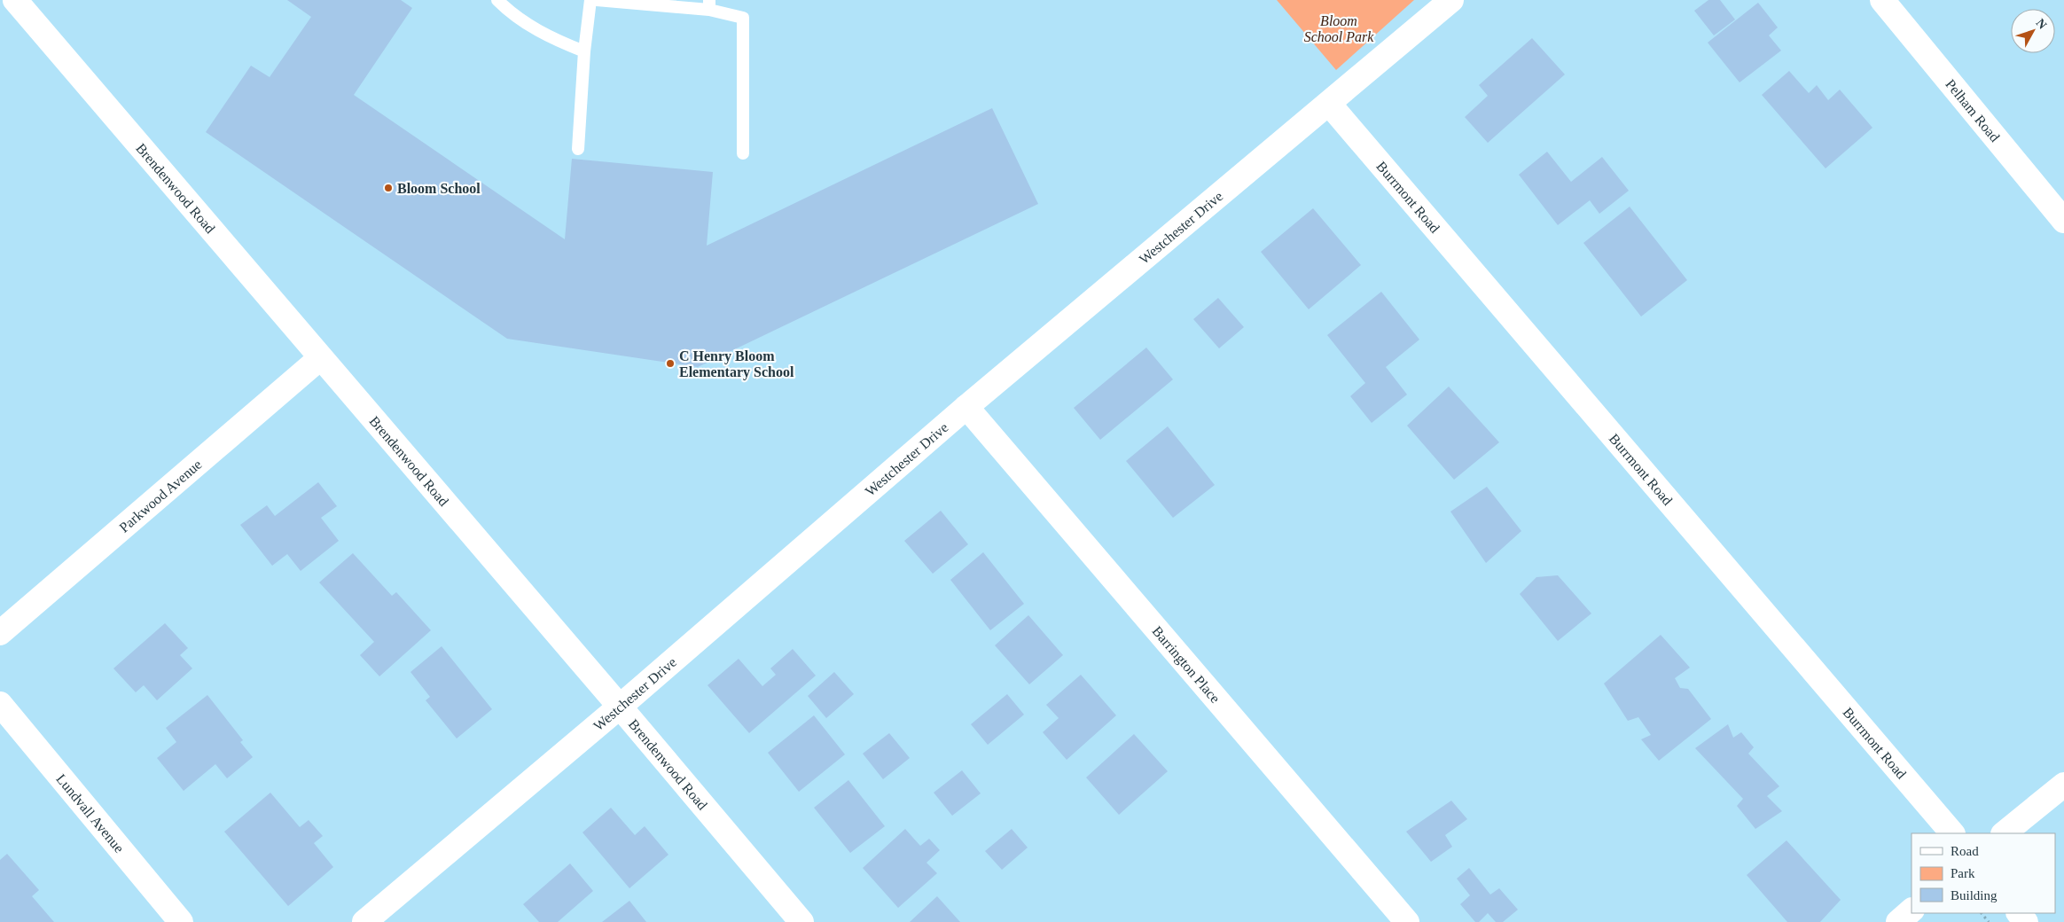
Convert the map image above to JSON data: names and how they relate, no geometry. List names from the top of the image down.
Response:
{
  "streets": {
    "street": [
      "Pelham Road",
      "Brendenwood Road",
      "Burrmont Road",
      "Westchester Drive",
      "Parkwood Avenue",
      "Barrington Place",
      "Lundvall Avenue"
    ]
  },
  "crossings": [
    ["Brendenwood Road", "Westchester Drive"],
    ["Brendenwood Road", "Parkwood Avenue"],
    ["Burrmont Road", "Westchester Drive"],
    ["Westchester Drive", "Barrington Place"]
  ],
  "parks": ["Bloom School Park"],
  "places": ["Bloom School", "C Henry Bloom Elementary School"],
  "legend": ["Road", "Park", "Building"],
  "north": "top right"
}
